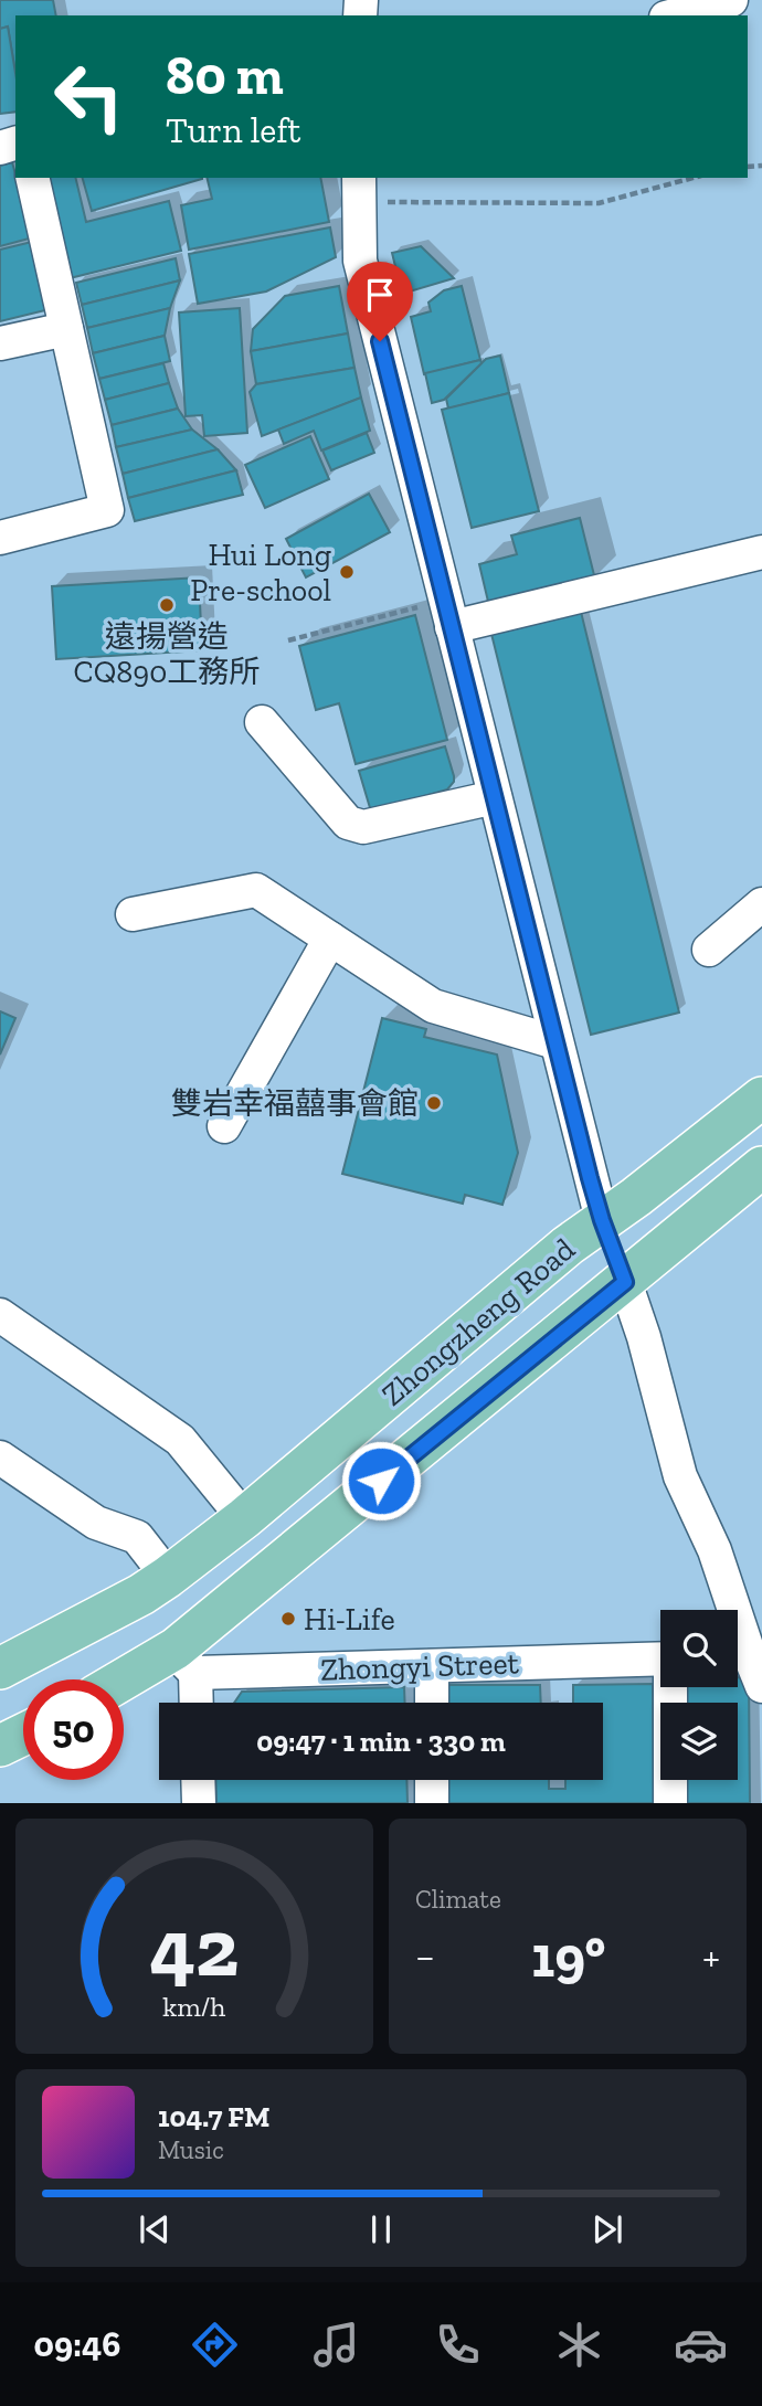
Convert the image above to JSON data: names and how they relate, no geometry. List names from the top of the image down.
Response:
{
  "streets": {
    "main road": ["Zhongzheng Road"],
    "street": ["Zhongyi Street"]
  },
  "crossings": [
    ["Zhongzheng Road", "Zhongyi Street"]
  ],
  "places": [
    "Hui Long Pre-school",
    "遠揚營造 CQ890工務所",
    "雙岩幸福囍事會館",
    "Hi-Life"
  ],
  "page": {
    "turn": ["80 m", "Turn left"],
    "limit": "50",
    "trip": "09:47 · 1 min · 330 m",
    "tile": "Climate",
    "heat": ["−", "19°", "+"],
    "song": ["104.7 FM", "Music"],
    "tabs": "09:46",
    "gauge": ["42", "km/h"]
  }
}
